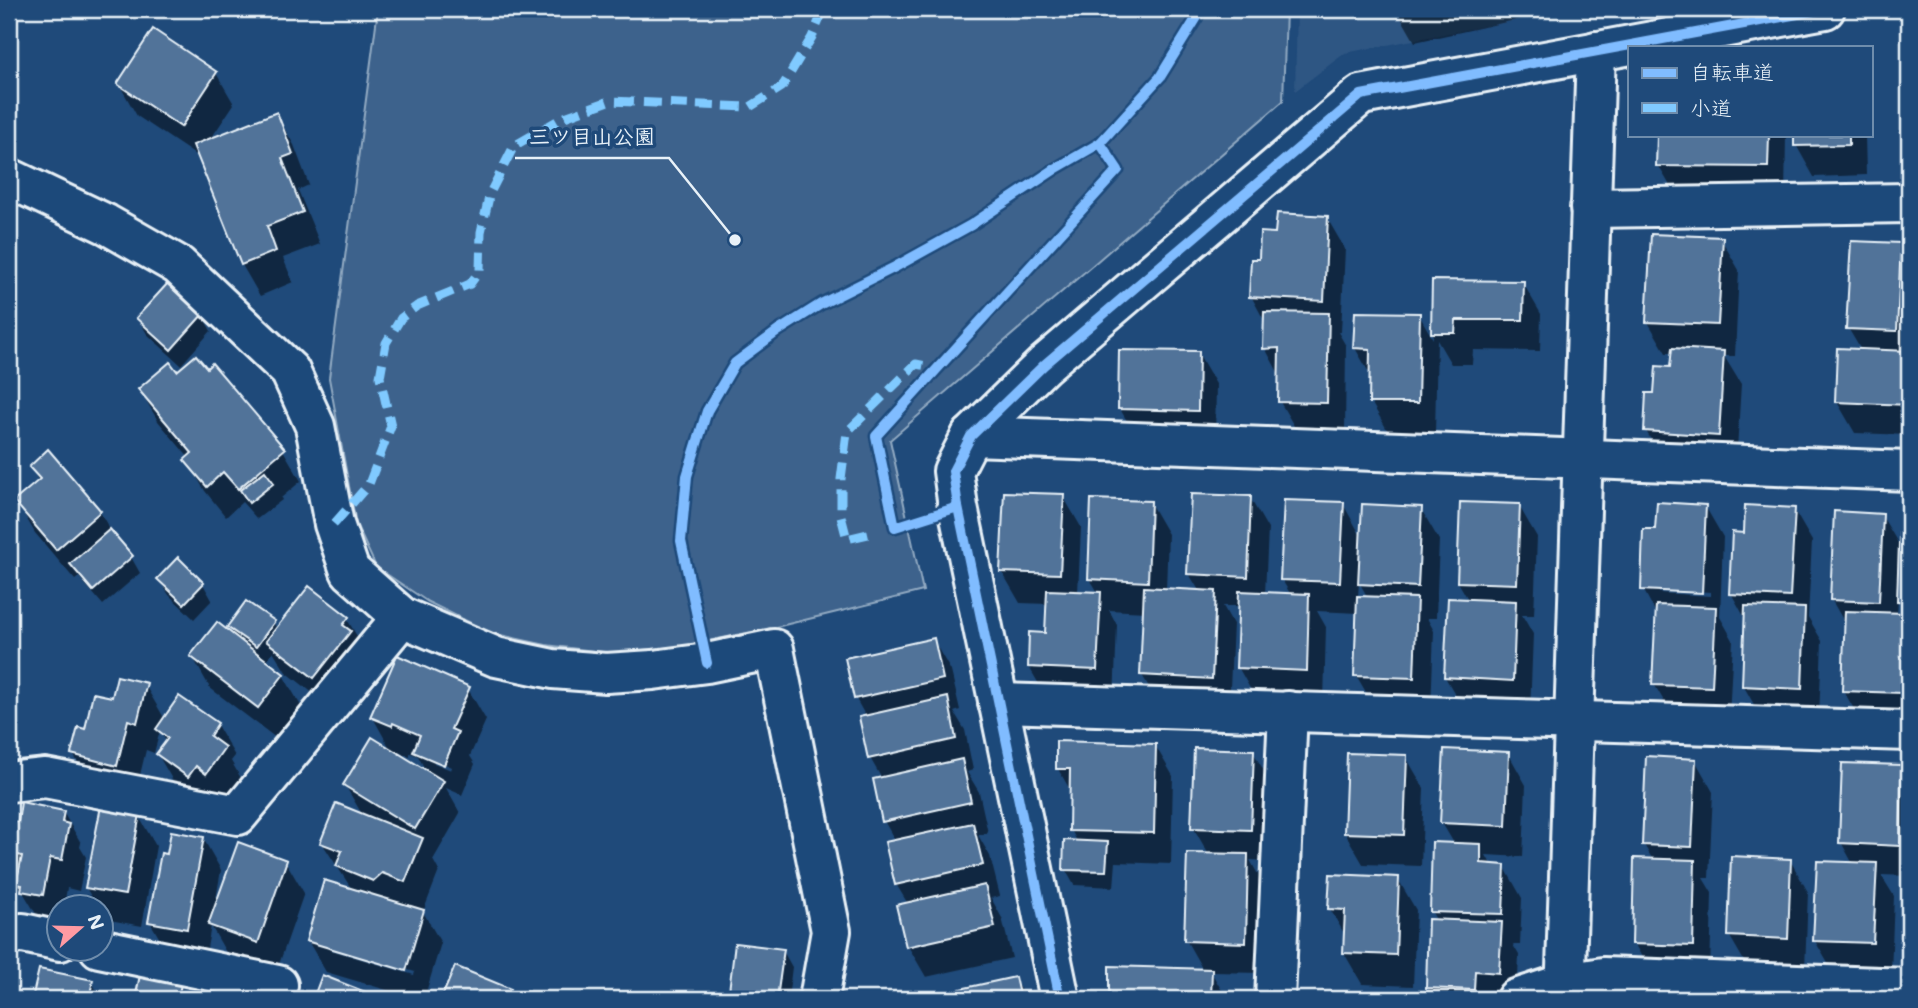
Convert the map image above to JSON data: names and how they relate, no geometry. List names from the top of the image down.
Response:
{
  "places": ["三ツ目山公園"],
  "legend": ["自転車道", "小道"],
  "north": "right"
}
